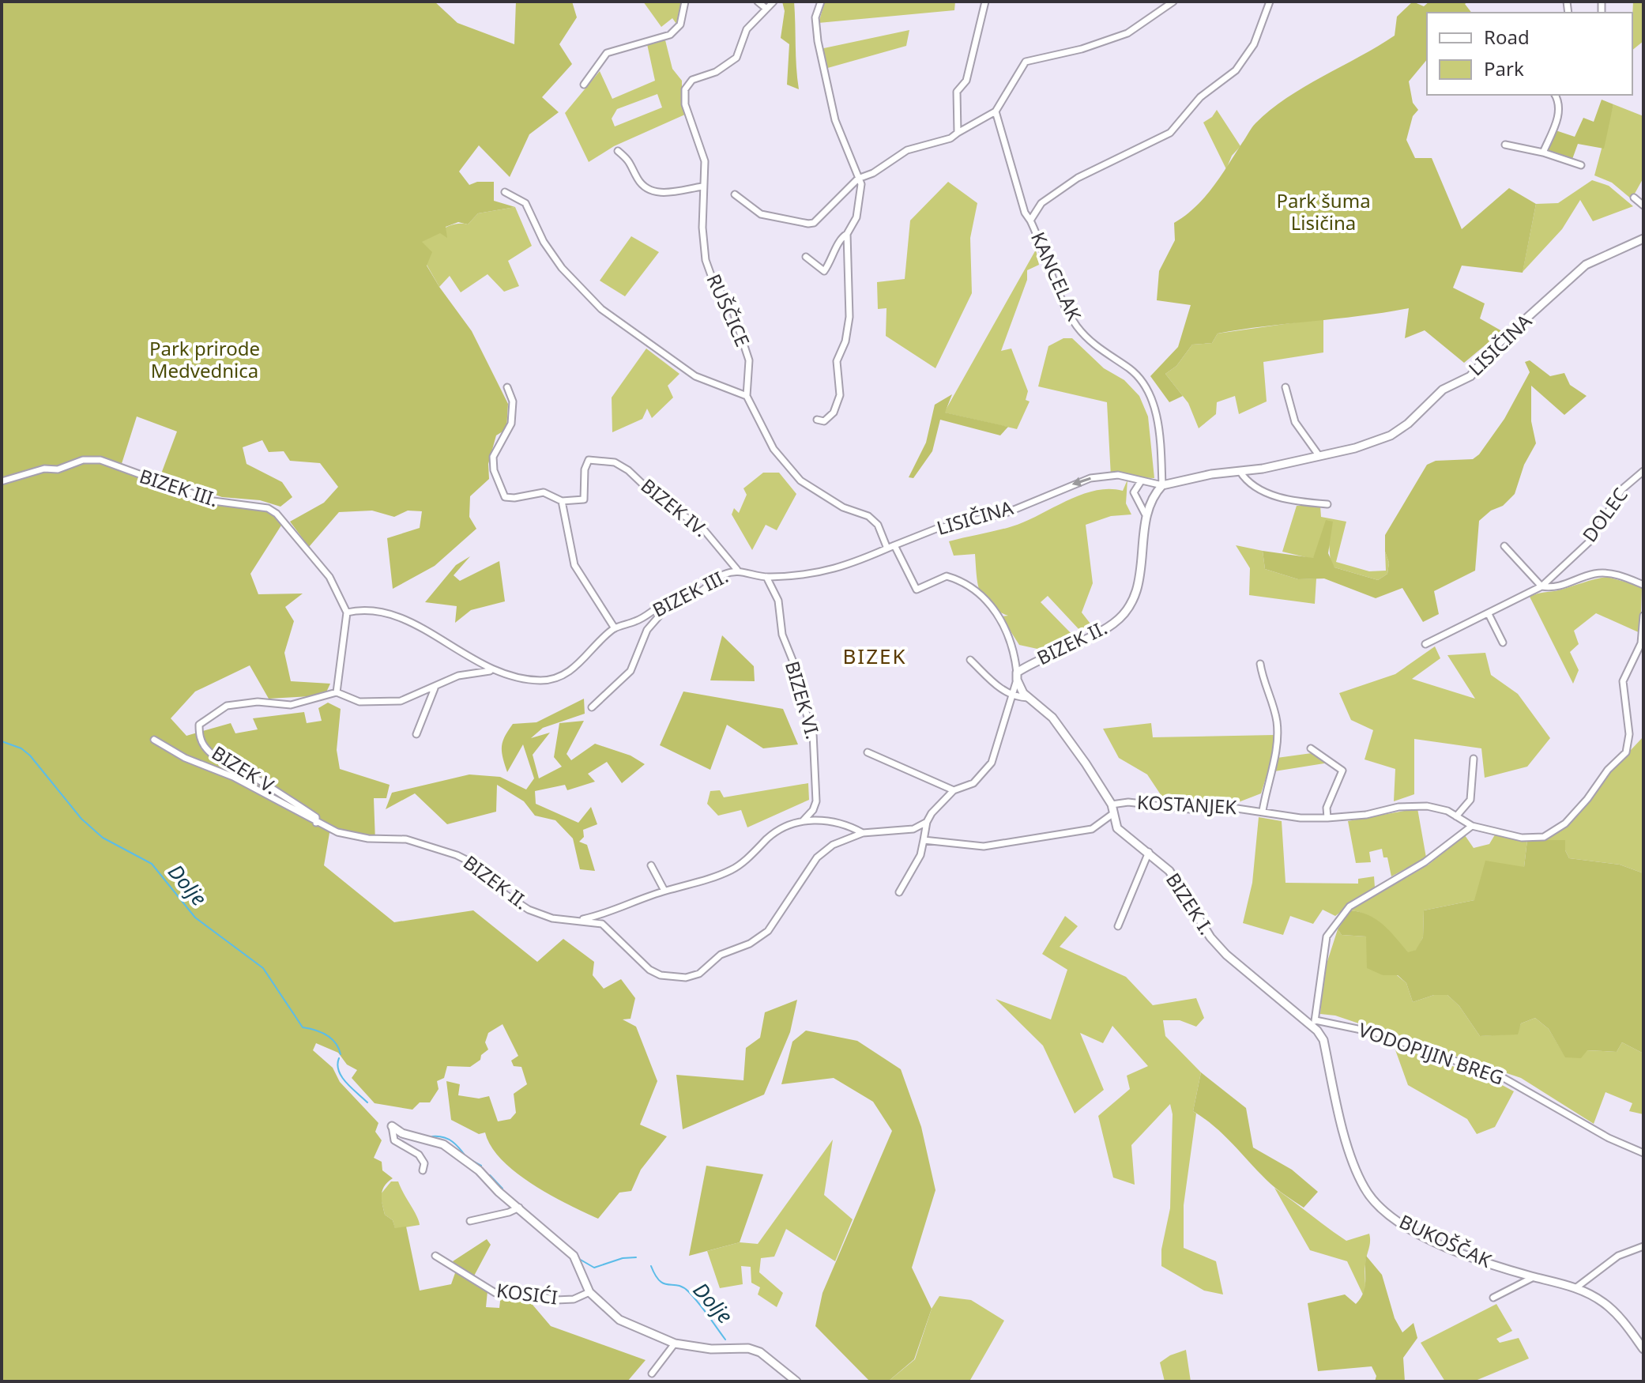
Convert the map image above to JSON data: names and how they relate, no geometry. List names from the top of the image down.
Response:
{
  "streets": {
    "street": [
      "KANCELAK",
      "RUŠČICE",
      "LISIČINA",
      "BIZEK III.",
      "BIZEK IV.",
      "DOLEC",
      "BIZEK II.",
      "BIZEK VI.",
      "BIZEK V.",
      "KOSTANJEK",
      "BIZEK I.",
      "VODOPIJIN BREG",
      "BUKOŠČAK",
      "KOSIĆI"
    ]
  },
  "crossings": [
    ["KANCELAK", "LISIČINA"],
    ["KANCELAK", "BIZEK II."],
    ["LISIČINA", "BIZEK III."],
    ["LISIČINA", "BIZEK II."],
    ["BIZEK III.", "BIZEK IV."],
    ["BIZEK III.", "BIZEK VI."],
    ["BIZEK II.", "BIZEK V."],
    ["BIZEK I.", "VODOPIJIN BREG"],
    ["BIZEK I.", "BUKOŠČAK"],
    ["VODOPIJIN BREG", "BUKOŠČAK"]
  ],
  "districts": ["BIZEK"],
  "water": ["Dolje"],
  "parks": ["Park šuma Lisičina", "Park prirode Medvednica"],
  "legend": ["Road", "Park"]
}
